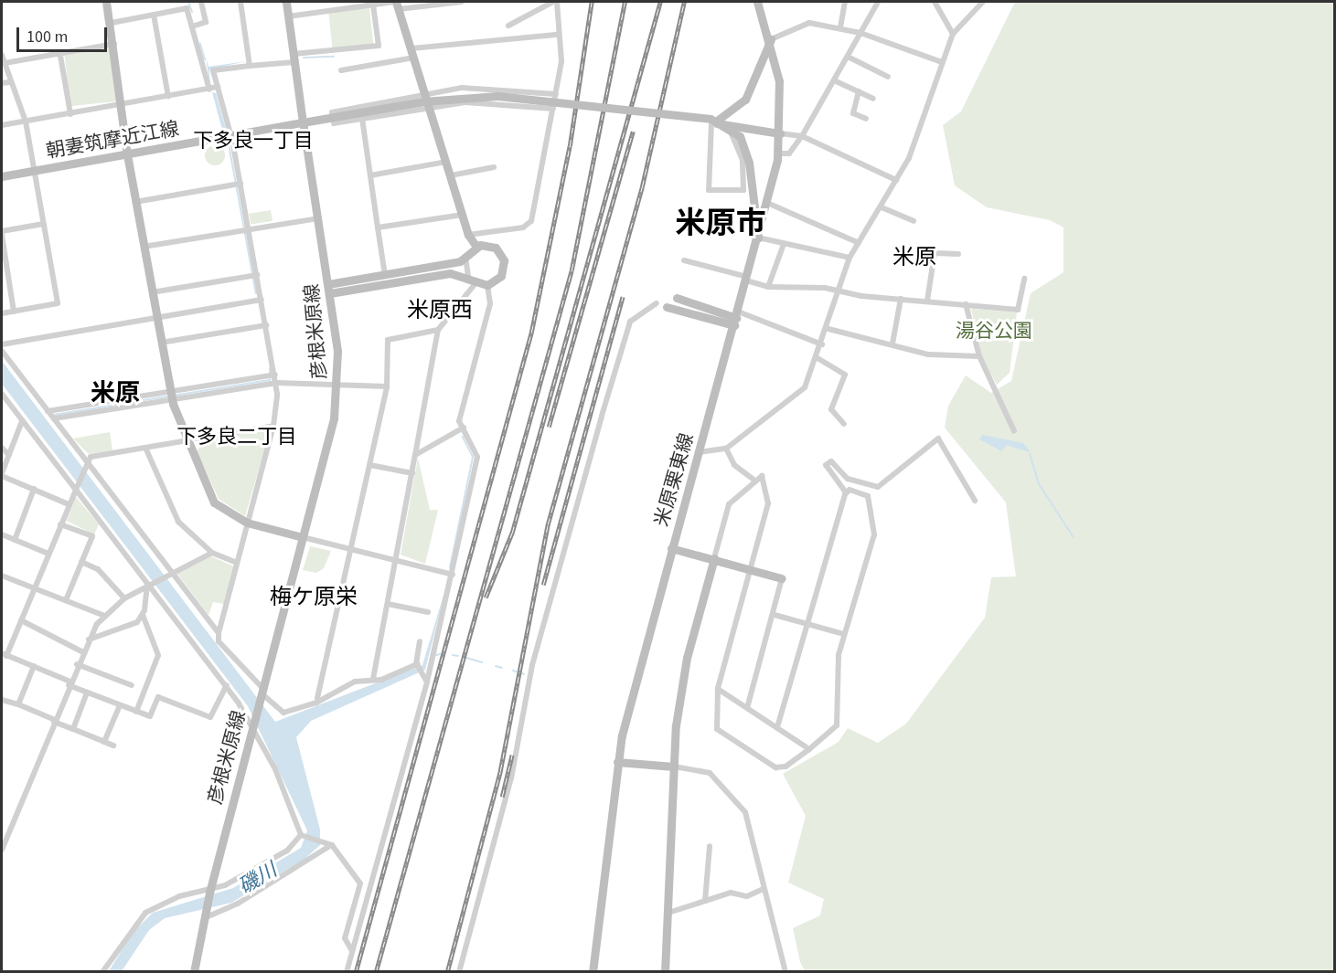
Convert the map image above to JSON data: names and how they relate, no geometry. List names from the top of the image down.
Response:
{
  "streets": {
    "main road": ["朝妻筑摩近江線", "彦根米原線", "米原栗東線"]
  },
  "crossings": [
    ["朝妻筑摩近江線", "彦根米原線"]
  ],
  "districts": [
    "下多良一丁目",
    "米原市",
    "米原",
    "米原西",
    "米原",
    "下多良二丁目",
    "梅ケ原栄"
  ],
  "water": ["磯川"],
  "parks": ["湯谷公園"],
  "scale_bar": "100 m"
}
